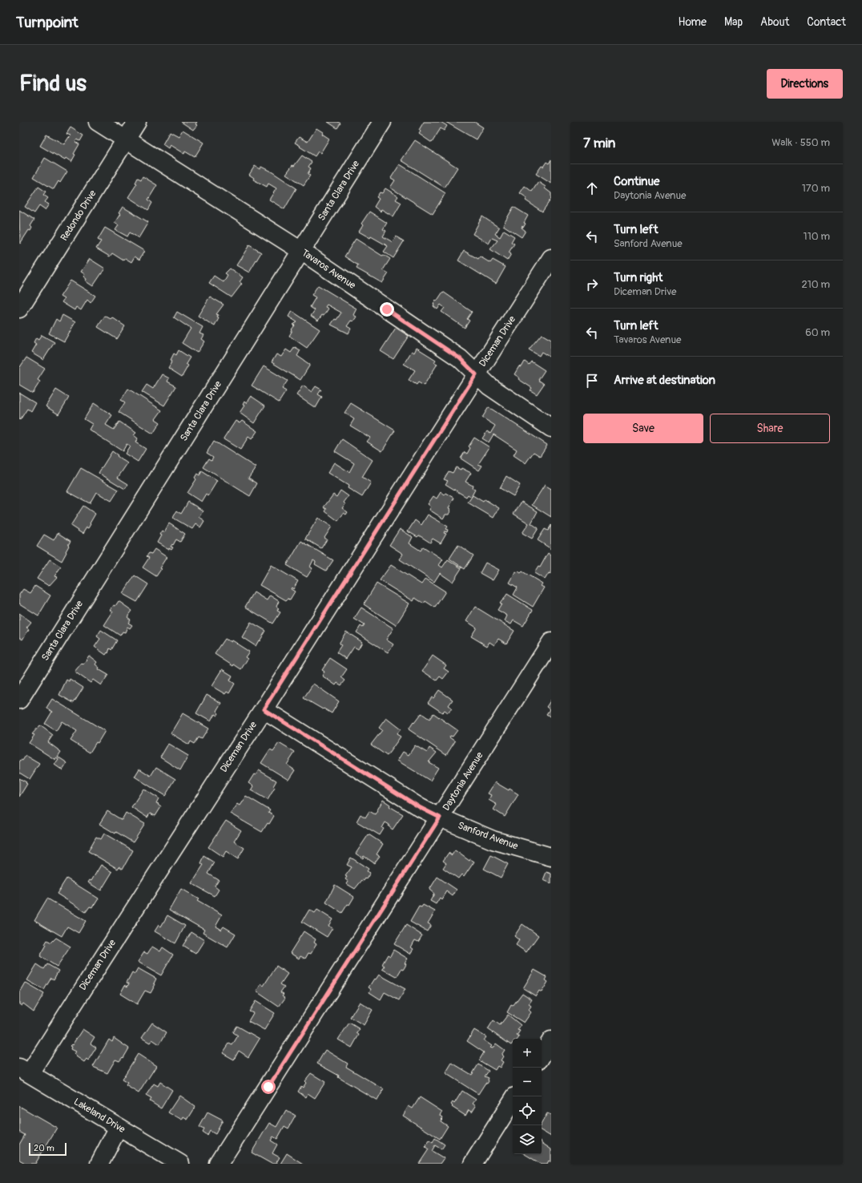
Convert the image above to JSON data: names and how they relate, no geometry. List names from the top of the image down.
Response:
{
  "streets": {
    "street": [
      "Santa Clara Drive",
      "Redondo Drive",
      "Tavaros Avenue",
      "Diceman Drive",
      "Daytonia Avenue",
      "Sanford Avenue",
      "Lakeland Drive"
    ]
  },
  "crossings": [
    ["Santa Clara Drive", "Tavaros Avenue"],
    ["Redondo Drive", "Tavaros Avenue"],
    ["Tavaros Avenue", "Diceman Drive"],
    ["Diceman Drive", "Sanford Avenue"],
    ["Diceman Drive", "Lakeland Drive"],
    ["Daytonia Avenue", "Sanford Avenue"]
  ],
  "scale_bar": "20 m",
  "page": {
    "header": "Turnpoint",
    "nav": [
      "Home",
      "Map",
      "About",
      "Contact"
    ],
    "buttons": [
      "Directions",
      ["Save", "Share"]
    ],
    "title": "Find us",
    "heading": ["7 min", "Walk · 550 m"],
    "list": [
      ["Continue", "Daytonia Avenue", "170 m"],
      ["Turn left", "Sanford Avenue", "110 m"],
      ["Turn right", "Diceman Drive", "210 m"],
      ["Turn left", "Tavaros Avenue", "60 m"],
      "Arrive at destination"
    ],
    "map_buttons": ["+", "−"],
    "scale": "20 m"
  }
}
